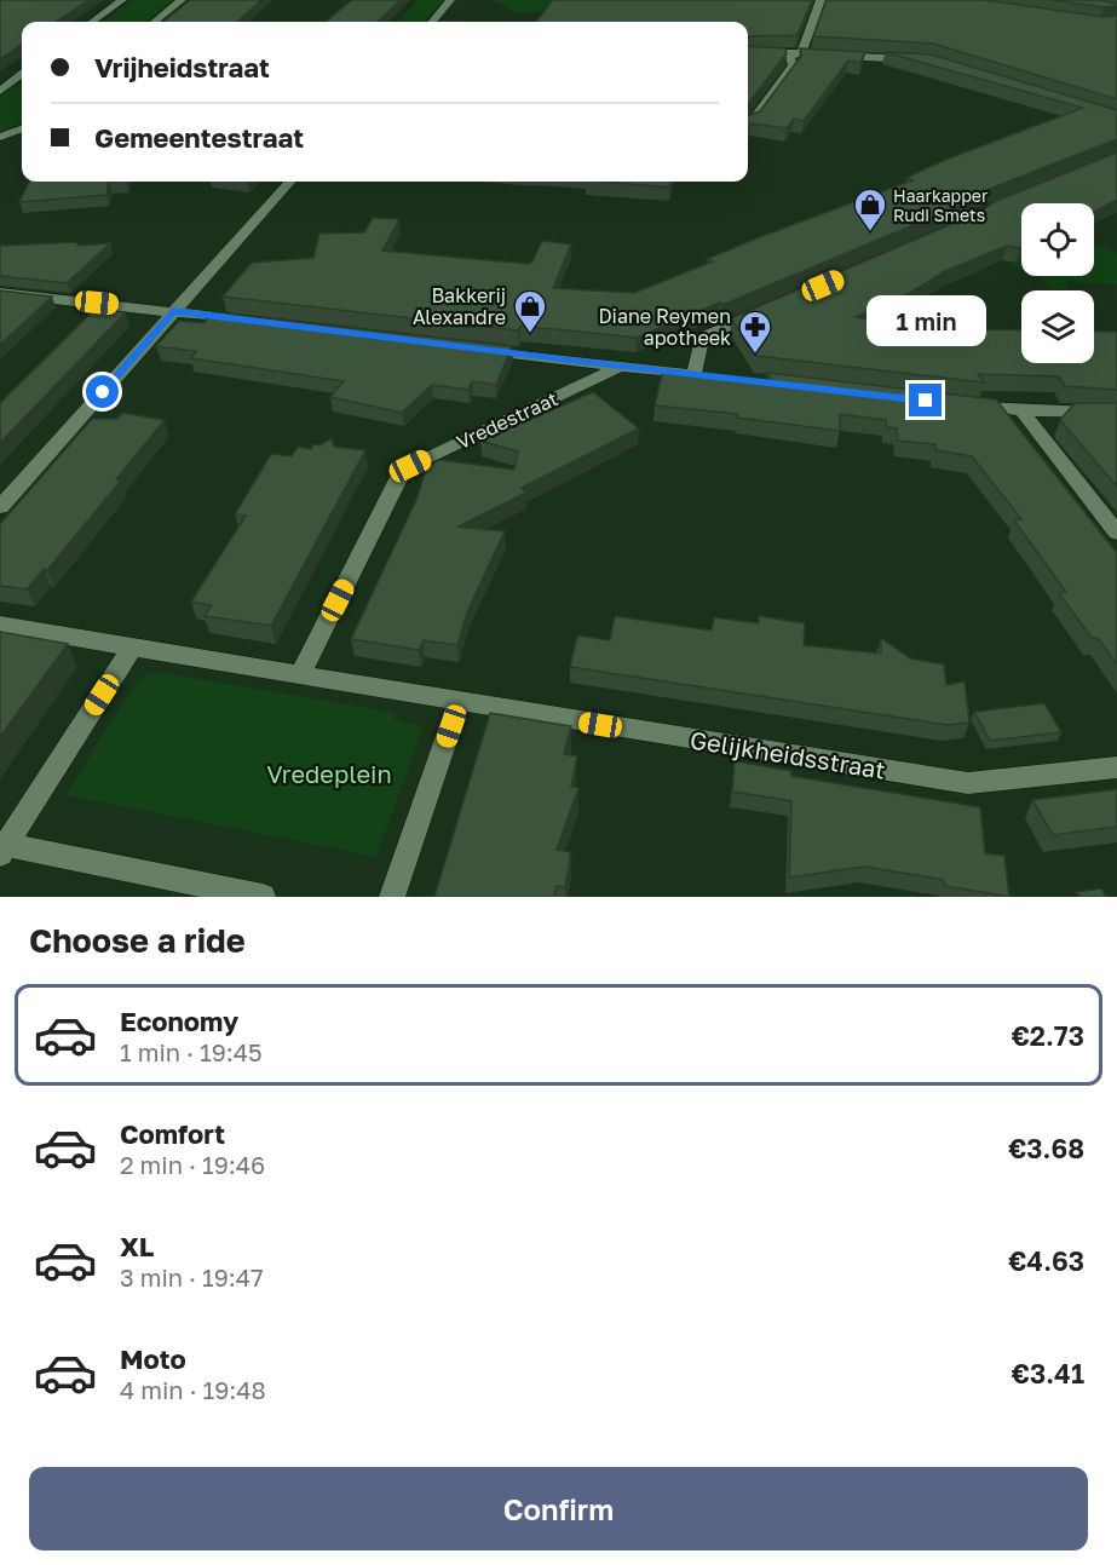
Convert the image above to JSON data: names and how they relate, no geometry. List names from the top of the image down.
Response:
{
  "streets": {
    "street": ["Vredestraat", "Gelijkheidsstraat"]
  },
  "parks": ["Vredeplein"],
  "places": {
    "shop": ["Haarkapper Rudi Smets", "Bakkerij Alexandre"],
    "pharmacy": ["Diane Reymen apotheek"]
  },
  "page": {
    "banner": ["Vrijheidstraat", "Gemeentestraat"],
    "bubble": "1 min",
    "heading": "Choose a ride",
    "list": [
      {
        "name": "Economy",
        "note": "1 min · 19:45",
        "value": "€2.73"
      },
      {
        "name": "Comfort",
        "note": "2 min · 19:46",
        "value": "€3.68"
      },
      {
        "name": "XL",
        "note": "3 min · 19:47",
        "value": "€4.63"
      },
      {
        "name": "Moto",
        "note": "4 min · 19:48",
        "value": "€3.41"
      }
    ],
    "buttons": "Confirm"
  }
}
